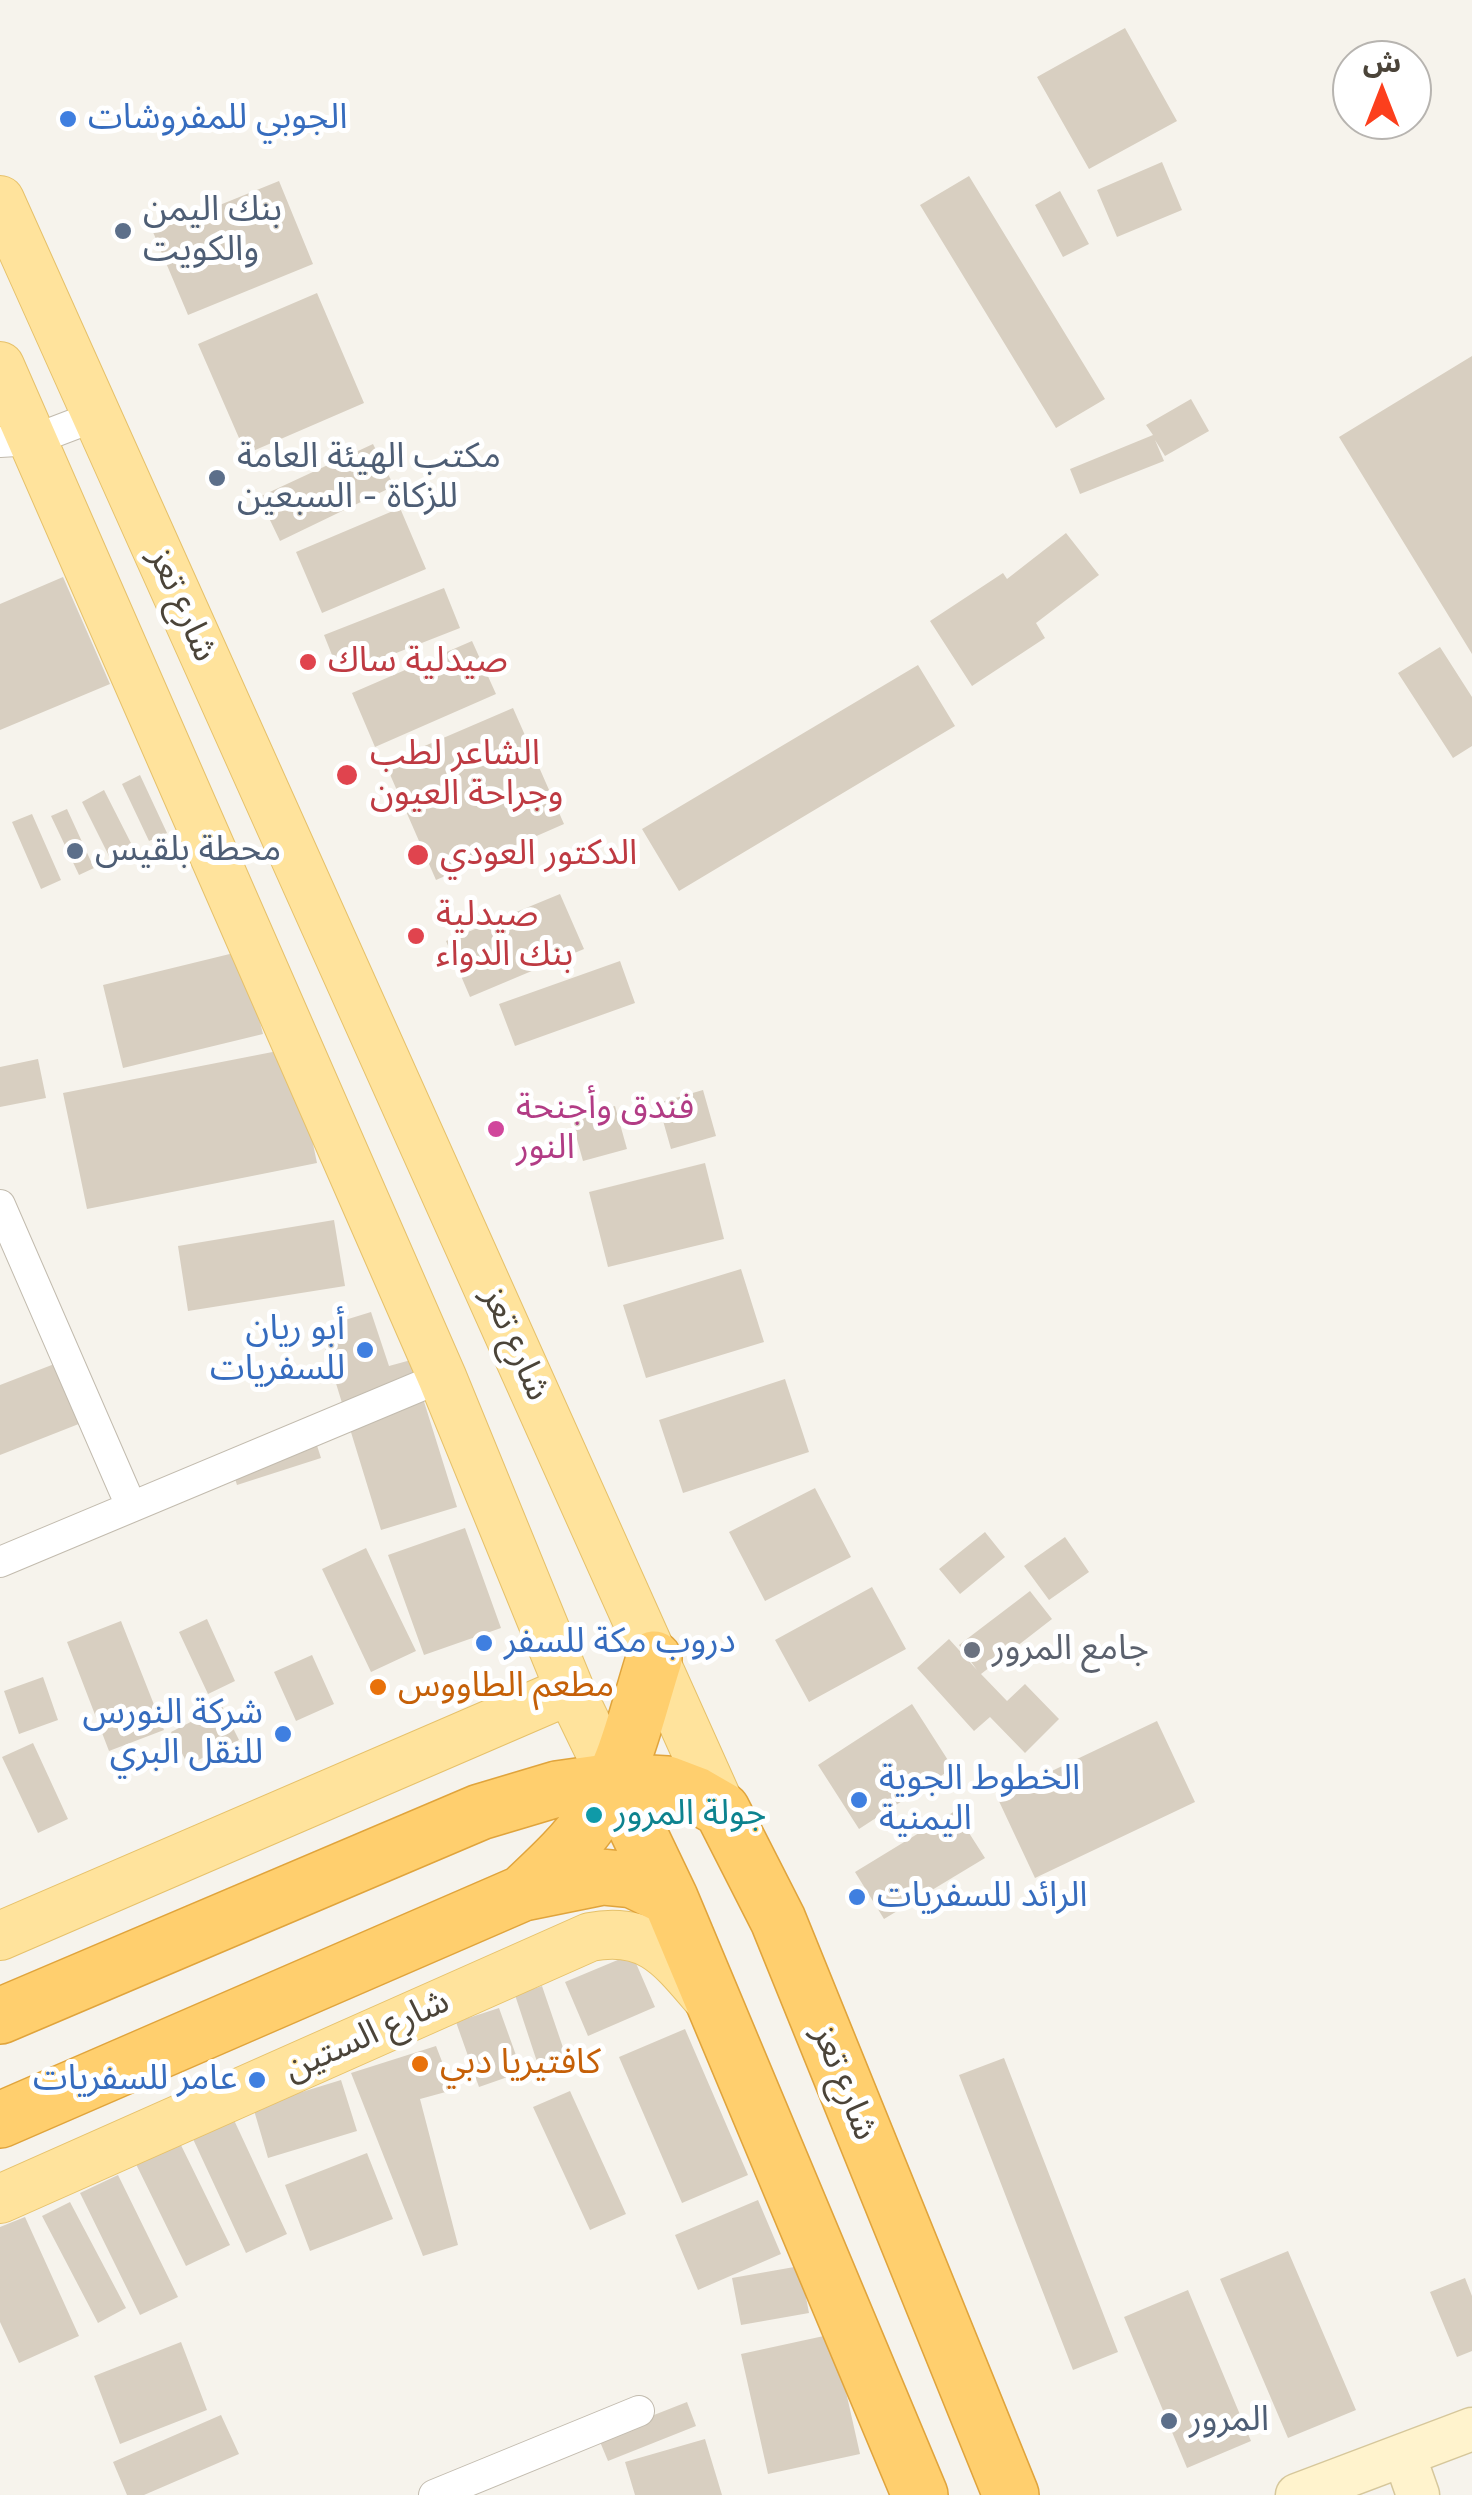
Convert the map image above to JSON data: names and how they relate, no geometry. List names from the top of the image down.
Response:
{
  "streets": {
    "highway": ["شارع تعز", "شارع الستين"]
  },
  "crossings": [
    ["شارع تعز", "شارع الستين"]
  ],
  "places": [
    "الجوبي للمفروشات",
    "بنك اليمن والكويت",
    "مكتب الهيئة العامة للزكاة - السبعين",
    "صيدلية ساك",
    "الشاعر لطب وجراحة العيون",
    "محطة بلقيس",
    "الدكتور العودي",
    "صيدلية بنك الدواء",
    "فندق وأجنحة النور",
    "أبو ريان للسفريات",
    "دروب مكة للسفر",
    "جامع المرور",
    "مطعم الطاووس",
    "شركة النورس للنقل البري",
    "الخطوط الجوية اليمنية",
    "جولة المرور",
    "الرائد للسفريات",
    "كافتيريا دبي",
    "عامر للسفريات",
    "المرور"
  ],
  "north": "top"
}
